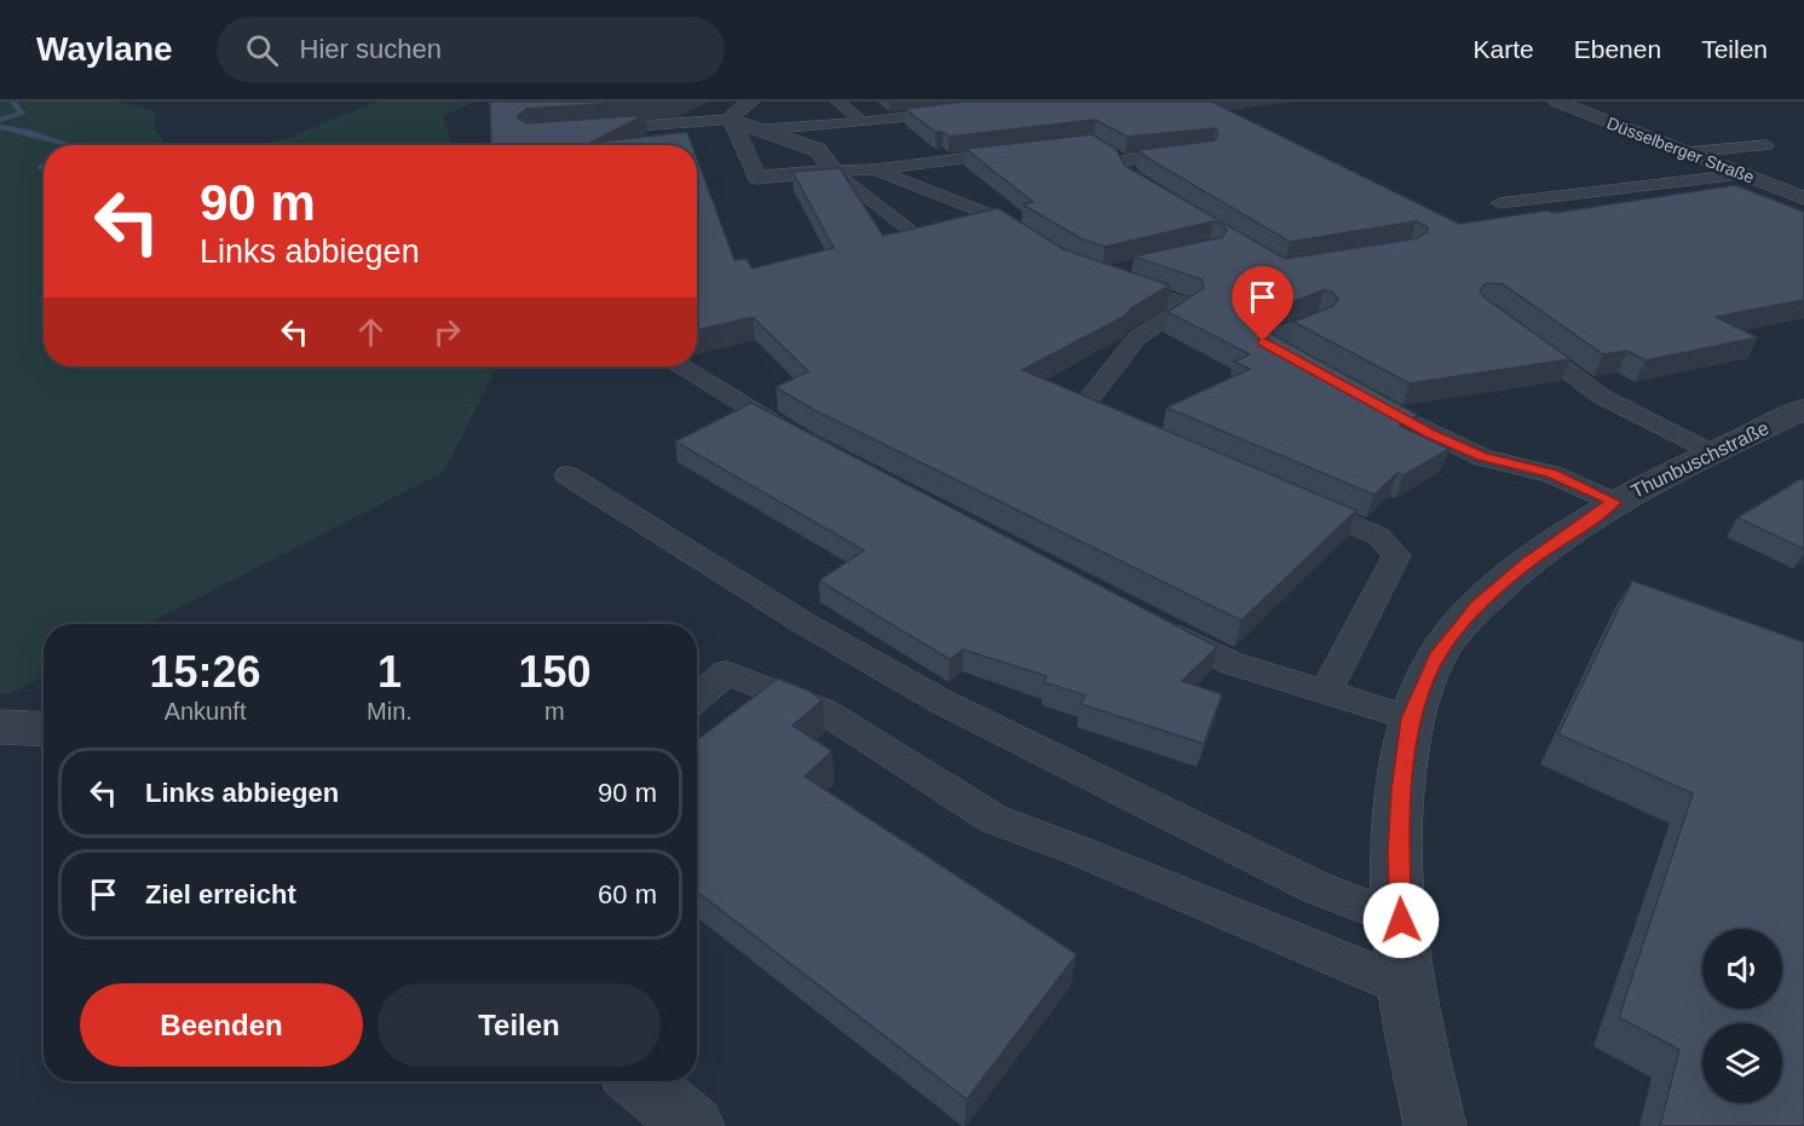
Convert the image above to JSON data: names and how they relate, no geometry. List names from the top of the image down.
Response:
{
  "streets": {
    "street": ["Düsselberger Straße", "Thunbuschstraße"]
  },
  "page": {
    "header": "Waylane",
    "search": "Hier suchen",
    "nav": ["Karte", "Ebenen", "Teilen"],
    "turn": ["90 m", "Links abbiegen"],
    "eta": [
      "15:26",
      "Ankunft",
      "1",
      "Min.",
      "150",
      "m"
    ],
    "list": [
      {
        "name": "Links abbiegen",
        "value": "90 m"
      },
      {
        "name": "Ziel erreicht",
        "value": "60 m"
      }
    ],
    "buttons": ["Beenden", "Teilen"]
  }
}
